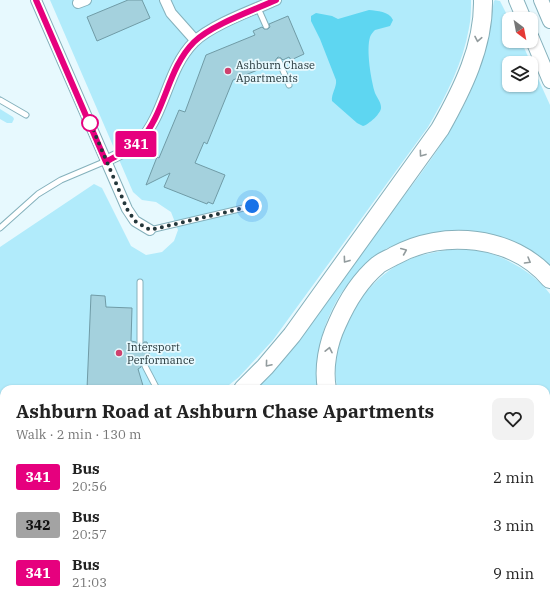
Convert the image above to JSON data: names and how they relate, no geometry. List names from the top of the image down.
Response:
{
  "places": ["Ashburn Chase Apartments", "Intersport Performance"],
  "lines": ["bus line 341"],
  "north": "bottom right",
  "page": {
    "on_map": "341",
    "heading": ["Ashburn Road at Ashburn Chase Apartments", "Walk · 2 min · 130 m"],
    "list": [
      {
        "mark": "341",
        "name": "Bus",
        "note": "20:56",
        "value": "2 min"
      },
      {
        "mark": "342",
        "name": "Bus",
        "note": "20:57",
        "value": "3 min"
      },
      {
        "mark": "341",
        "name": "Bus",
        "note": "21:03",
        "value": "9 min"
      }
    ]
  }
}
